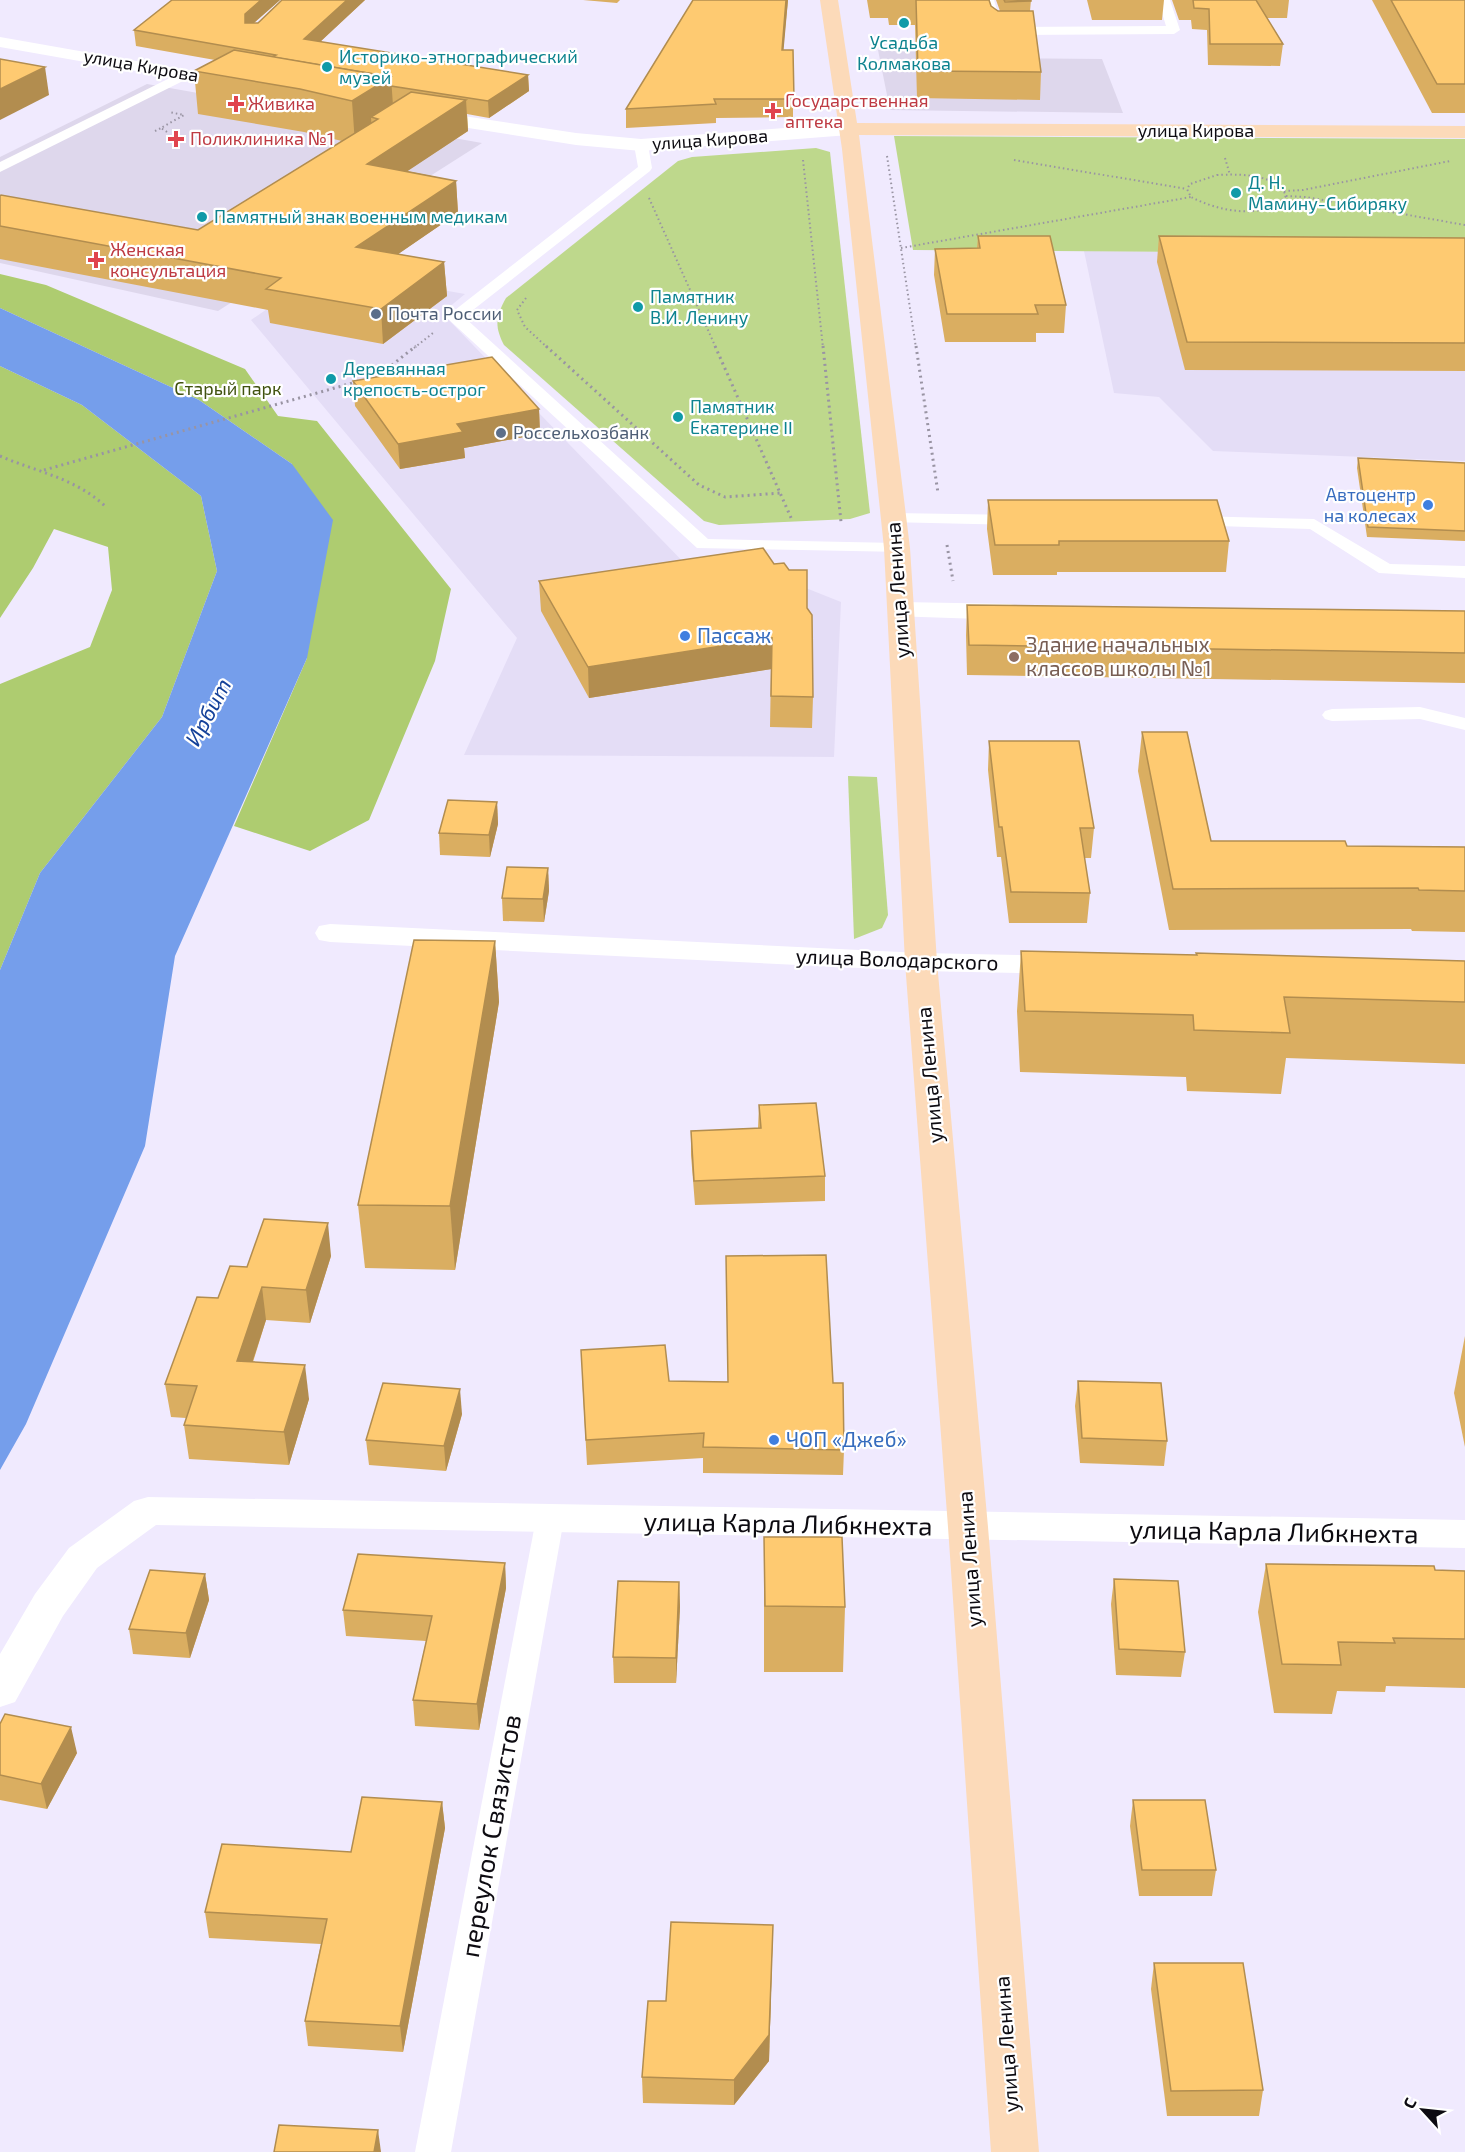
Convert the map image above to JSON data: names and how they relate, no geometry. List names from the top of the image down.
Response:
{
  "streets": {
    "main road": ["улица Кирова", "улица Ленина"],
    "street": ["улица Володарского", "улица Карла Либкнехта"],
    "lane": ["переулок Связистов"]
  },
  "crossings": [
    ["улица Кирова", "улица Ленина"],
    ["улица Ленина", "улица Володарского"],
    ["улица Ленина", "улица Карла Либкнехта"],
    ["улица Карла Либкнехта", "переулок Связистов"]
  ],
  "water": ["Ирбит"],
  "parks": ["Старый парк"],
  "places": {
    "other": [
      "Усадьба Колмакова",
      "Историко-этнографический музей",
      "Д. Н. Мамину-Сибиряку",
      "Памятный знак военным медикам",
      "Памятник В.И. Ленину",
      "Почта России",
      "Деревянная крепость-острог",
      "Памятник Екатерине II",
      "Россельхозбанк",
      "Автоцентр на колесах",
      "Пассаж",
      "Здание начальных классов школы №1",
      "ЧОП «Джеб»"
    ],
    "health": [
      "Живика",
      "Государственная аптека",
      "Поликлиника №1",
      "Женская консультация"
    ]
  },
  "north": "top left"
}
